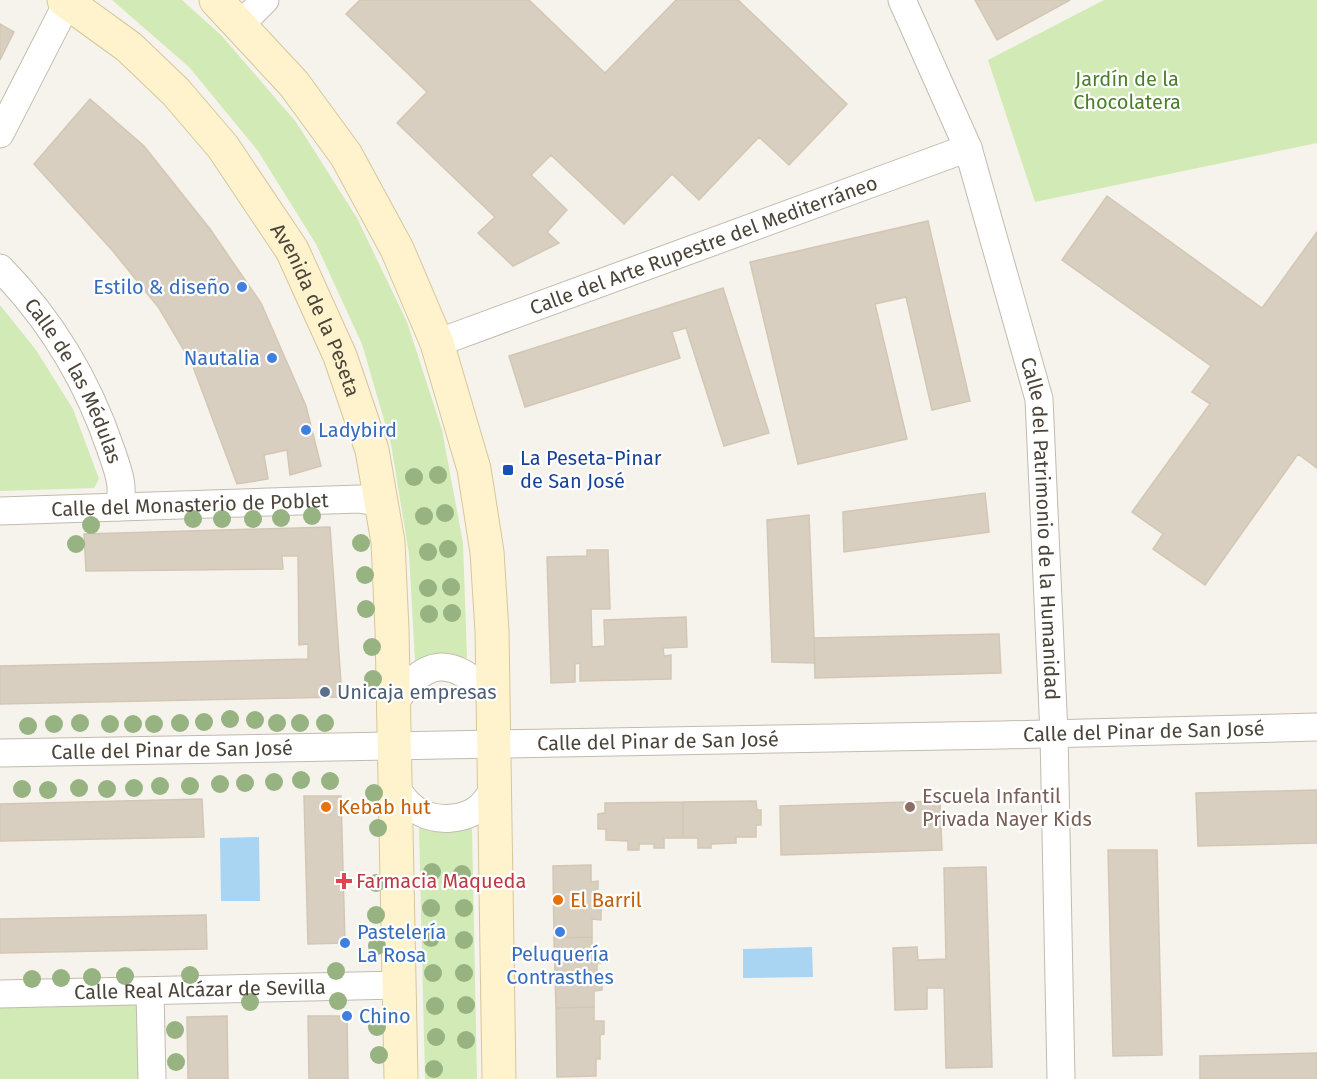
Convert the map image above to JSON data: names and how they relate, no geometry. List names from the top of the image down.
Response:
{
  "streets": {
    "street": [
      "Calle del Arte Rupestre del Mediterráneo",
      "Avenida de la Peseta",
      "Calle de las Médulas",
      "Calle del Monasterio de Poblet",
      "Calle del Patrimonio de la Humanidad",
      "Calle del Pinar de San José",
      "Calle Real Alcázar de Sevilla"
    ]
  },
  "crossings": [
    ["Calle del Arte Rupestre del Mediterráneo", "Calle del Patrimonio de la Humanidad"],
    ["Avenida de la Peseta", "Calle del Monasterio de Poblet"],
    ["Avenida de la Peseta", "Calle del Pinar de San José"],
    ["Avenida de la Peseta", "Calle Real Alcázar de Sevilla"],
    ["Calle de las Médulas", "Calle del Monasterio de Poblet"],
    ["Calle del Patrimonio de la Humanidad", "Calle del Pinar de San José"]
  ],
  "parks": ["Jardín de la Chocolatera"],
  "places": {
    "other": [
      "Estilo & diseño",
      "Nautalia",
      "Ladybird",
      "Unicaja empresas",
      "Kebab hut",
      "Escuela Infantil Privada Nayer Kids",
      "El Barril",
      "Peluquería Contrasthes",
      "Pastelería La Rosa",
      "Chino"
    ],
    "transit": ["La Peseta-Pinar de San José"],
    "health": ["Farmacia Maqueda"]
  }
}
